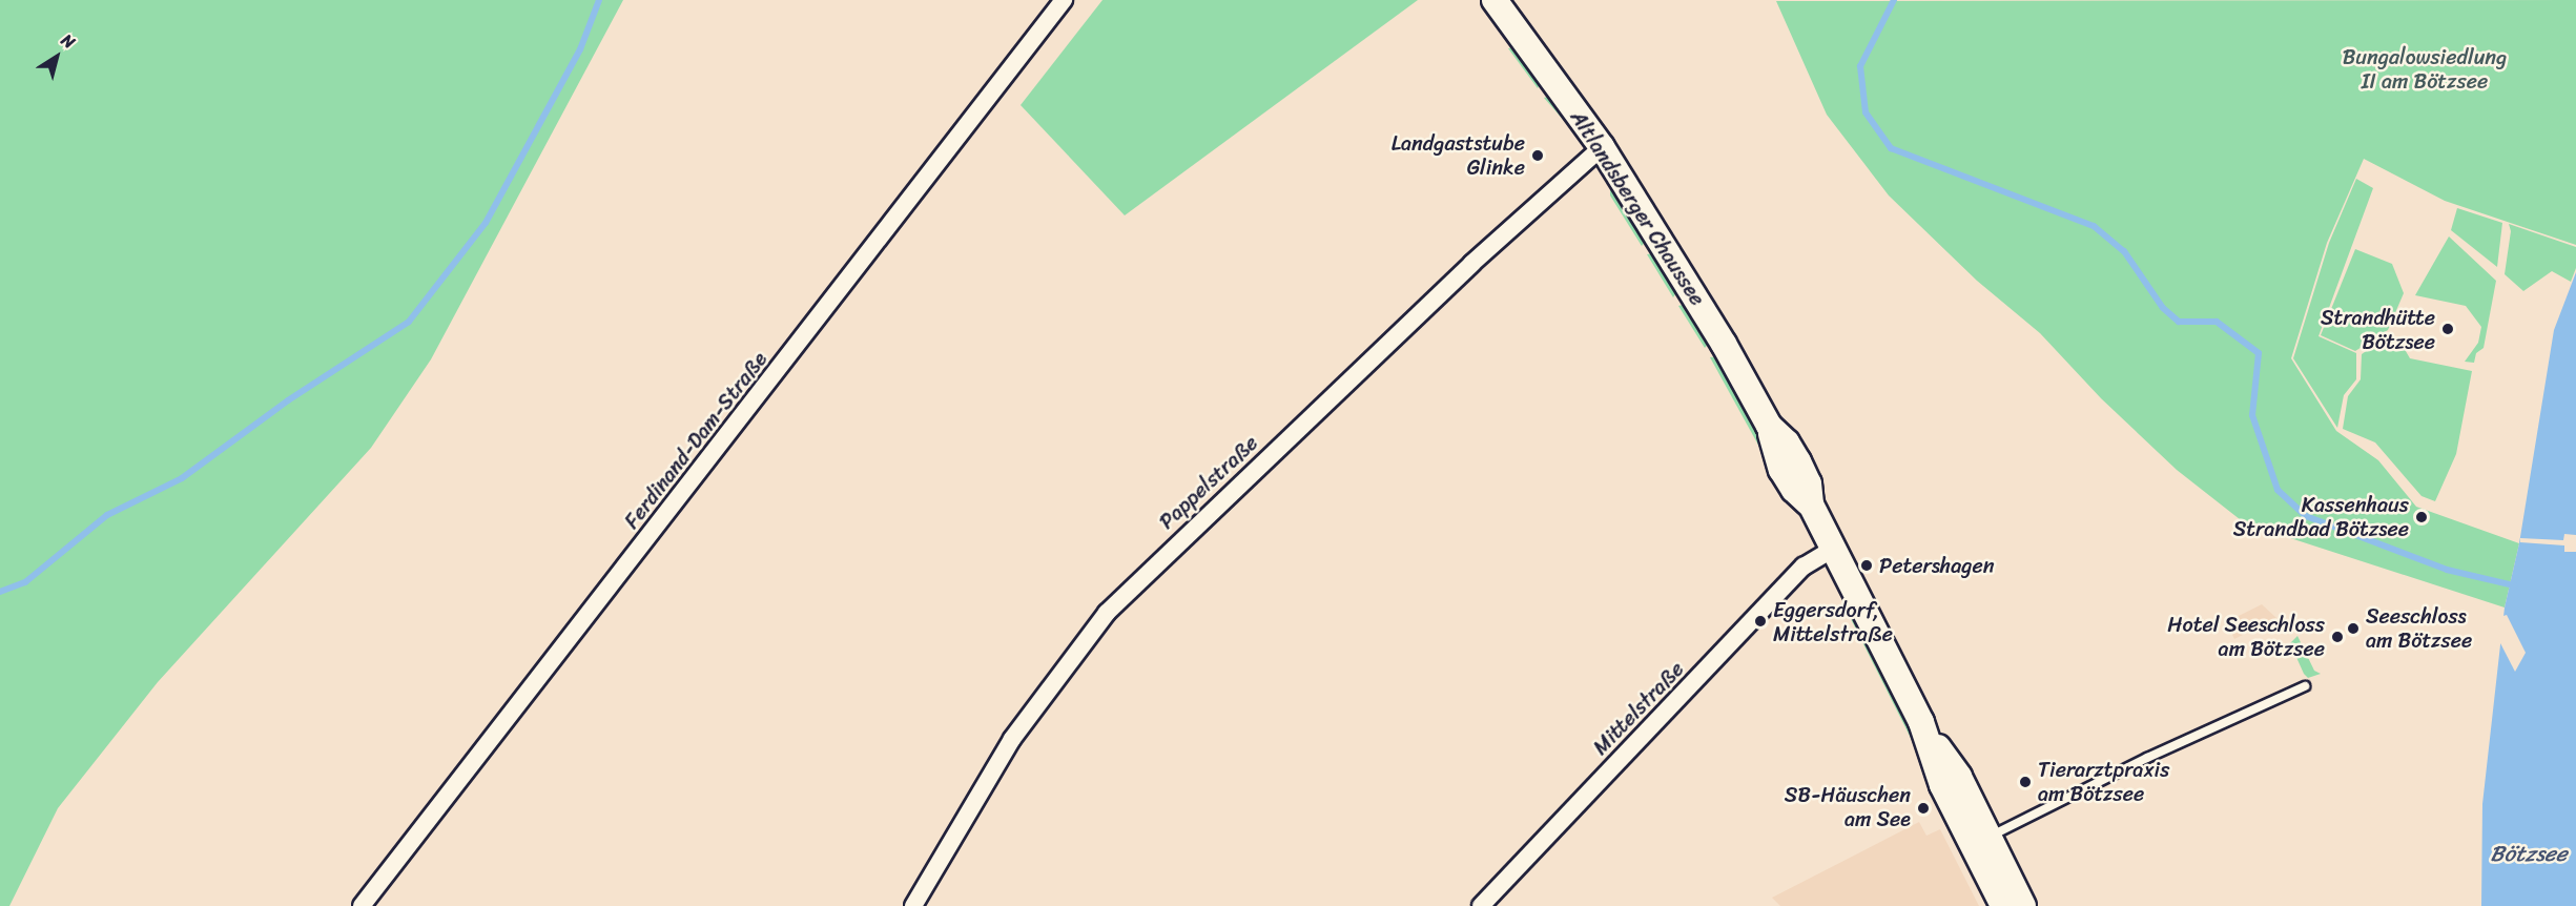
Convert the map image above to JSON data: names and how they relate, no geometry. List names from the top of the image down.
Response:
{
  "streets": {
    "main road": ["Altlandsberger Chaussee"],
    "street": ["Ferdinand-Dam-Straße", "Pappelstraße", "Mittelstraße"]
  },
  "crossings": [
    ["Altlandsberger Chaussee", "Pappelstraße"],
    ["Altlandsberger Chaussee", "Mittelstraße"]
  ],
  "water": ["Bötzsee"],
  "parks": ["Bungalowsiedlung II am Bötzsee"],
  "places": [
    "Landgaststube Glinke",
    "Strandhütte Bötzsee",
    "Kassenhaus Strandbad Bötzsee",
    "Petershagen",
    "Eggersdorf, Mittelstraße",
    "Seeschloss am Bötzsee",
    "Hotel Seeschloss am Bötzsee",
    "Tierarztpraxis am Bötzsee",
    "SB-Häuschen am See"
  ],
  "north": "top right"
}
